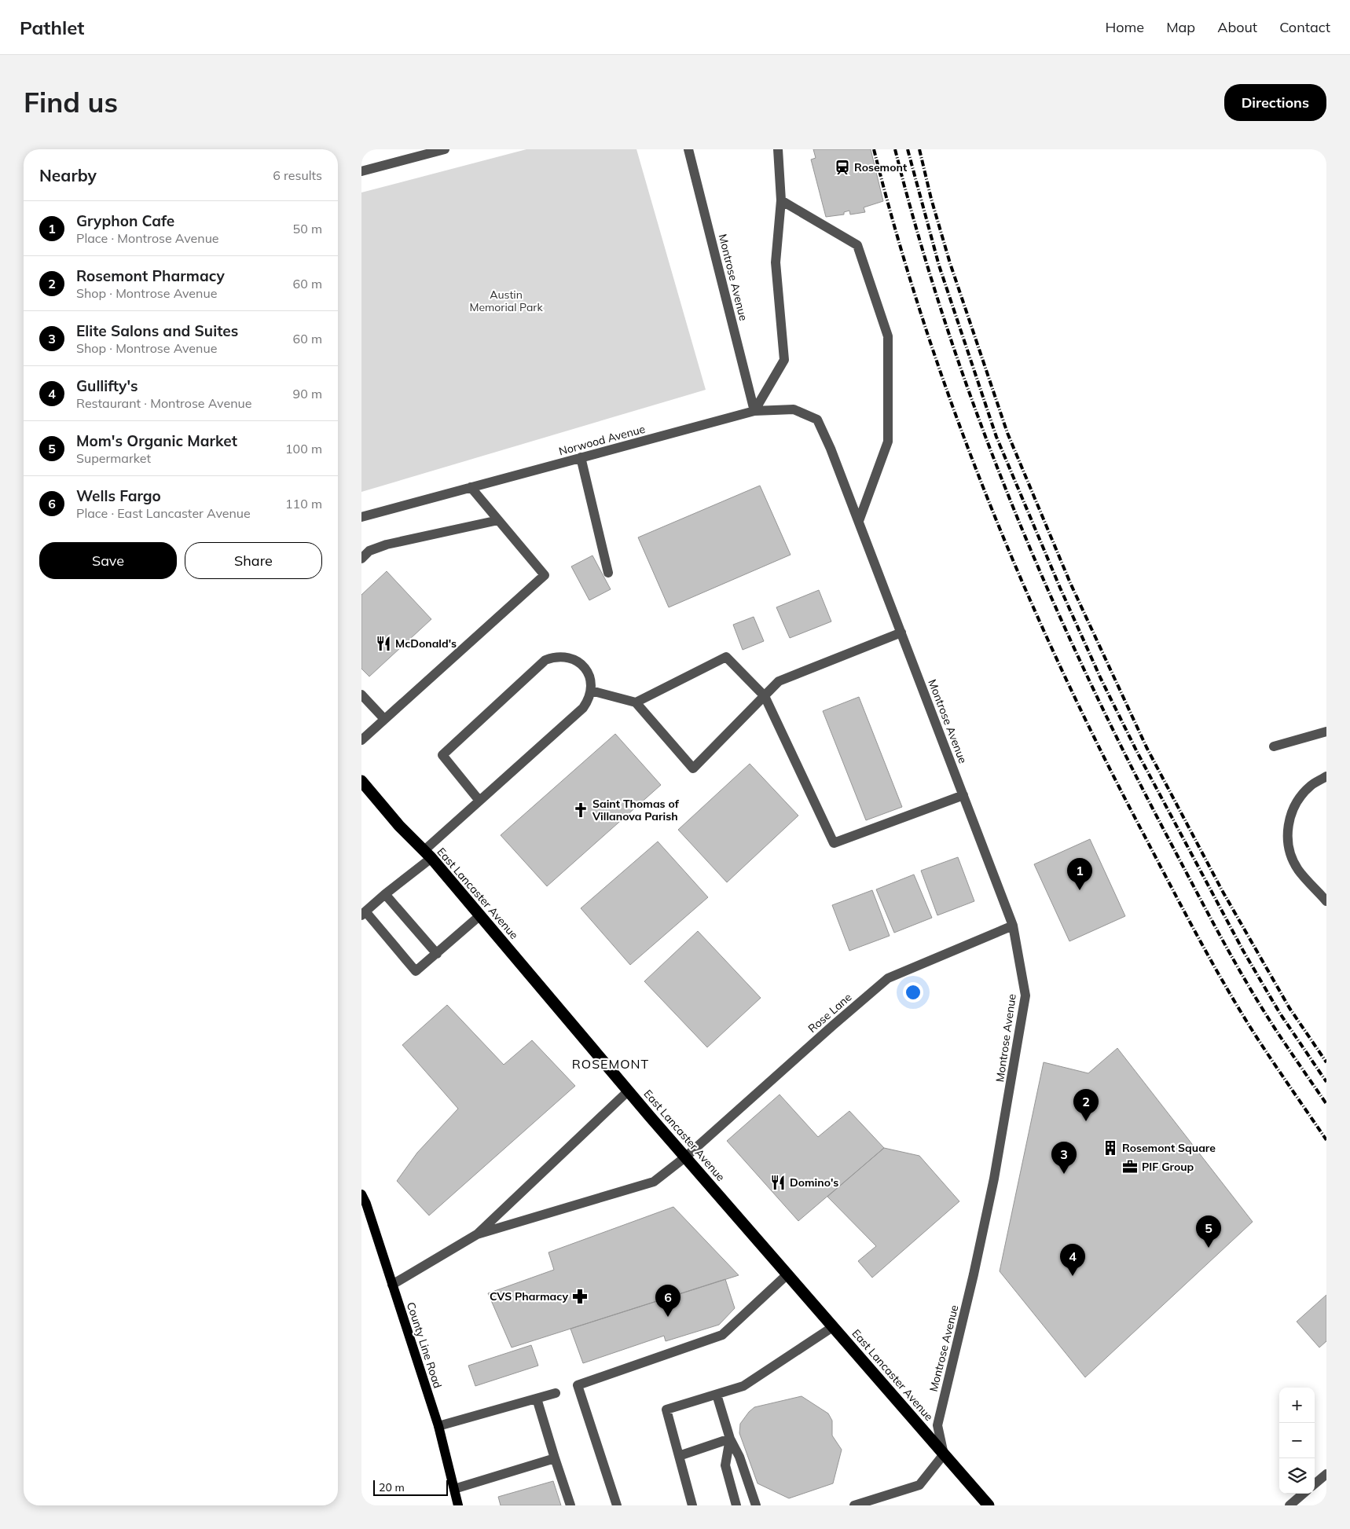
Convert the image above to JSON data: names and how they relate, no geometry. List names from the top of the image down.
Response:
{
  "streets": {
    "highway": ["East Lancaster Avenue"],
    "main road": ["County Line Road"],
    "street": ["Montrose Avenue", "Norwood Avenue", "Rose Lane"]
  },
  "crossings": [
    ["Montrose Avenue", "Norwood Avenue"],
    ["Montrose Avenue", "East Lancaster Avenue"],
    ["Montrose Avenue", "Rose Lane"],
    ["East Lancaster Avenue", "Rose Lane"]
  ],
  "districts": ["ROSEMONT"],
  "parks": ["Austin Memorial Park"],
  "places": {
    "station": ["Rosemont"],
    "restaurant": ["McDonald's", "Domino's"],
    "church": ["Saint Thomas of Villanova Parish"],
    "building": ["Rosemont Square"],
    "office": ["PIF Group"],
    "pharmacy": ["CVS Pharmacy"]
  },
  "scale_bar": "20 m",
  "page": {
    "header": "Pathlet",
    "nav": [
      "Home",
      "Map",
      "About",
      "Contact"
    ],
    "buttons": [
      "Directions",
      ["Save", "Share"]
    ],
    "title": "Find us",
    "heading": ["Nearby", "6 results"],
    "list": [
      {
        "mark": "1",
        "name": "Gryphon Cafe",
        "note": "Place · Montrose Avenue",
        "value": "50 m"
      },
      {
        "mark": "2",
        "name": "Rosemont Pharmacy",
        "note": "Shop · Montrose Avenue",
        "value": "60 m"
      },
      {
        "mark": "3",
        "name": "Elite Salons and Suites",
        "note": "Shop · Montrose Avenue",
        "value": "60 m"
      },
      {
        "mark": "4",
        "name": "Gullifty's",
        "note": "Restaurant · Montrose Avenue",
        "value": "90 m"
      },
      {
        "mark": "5",
        "name": "Mom's Organic Market",
        "note": "Supermarket",
        "value": "100 m"
      },
      {
        "mark": "6",
        "name": "Wells Fargo",
        "note": "Place · East Lancaster Avenue",
        "value": "110 m"
      }
    ],
    "pins": [
      "1",
      "2",
      "3",
      "5",
      "4",
      "6"
    ],
    "map_buttons": ["+", "−"],
    "scale": "20 m"
  }
}
